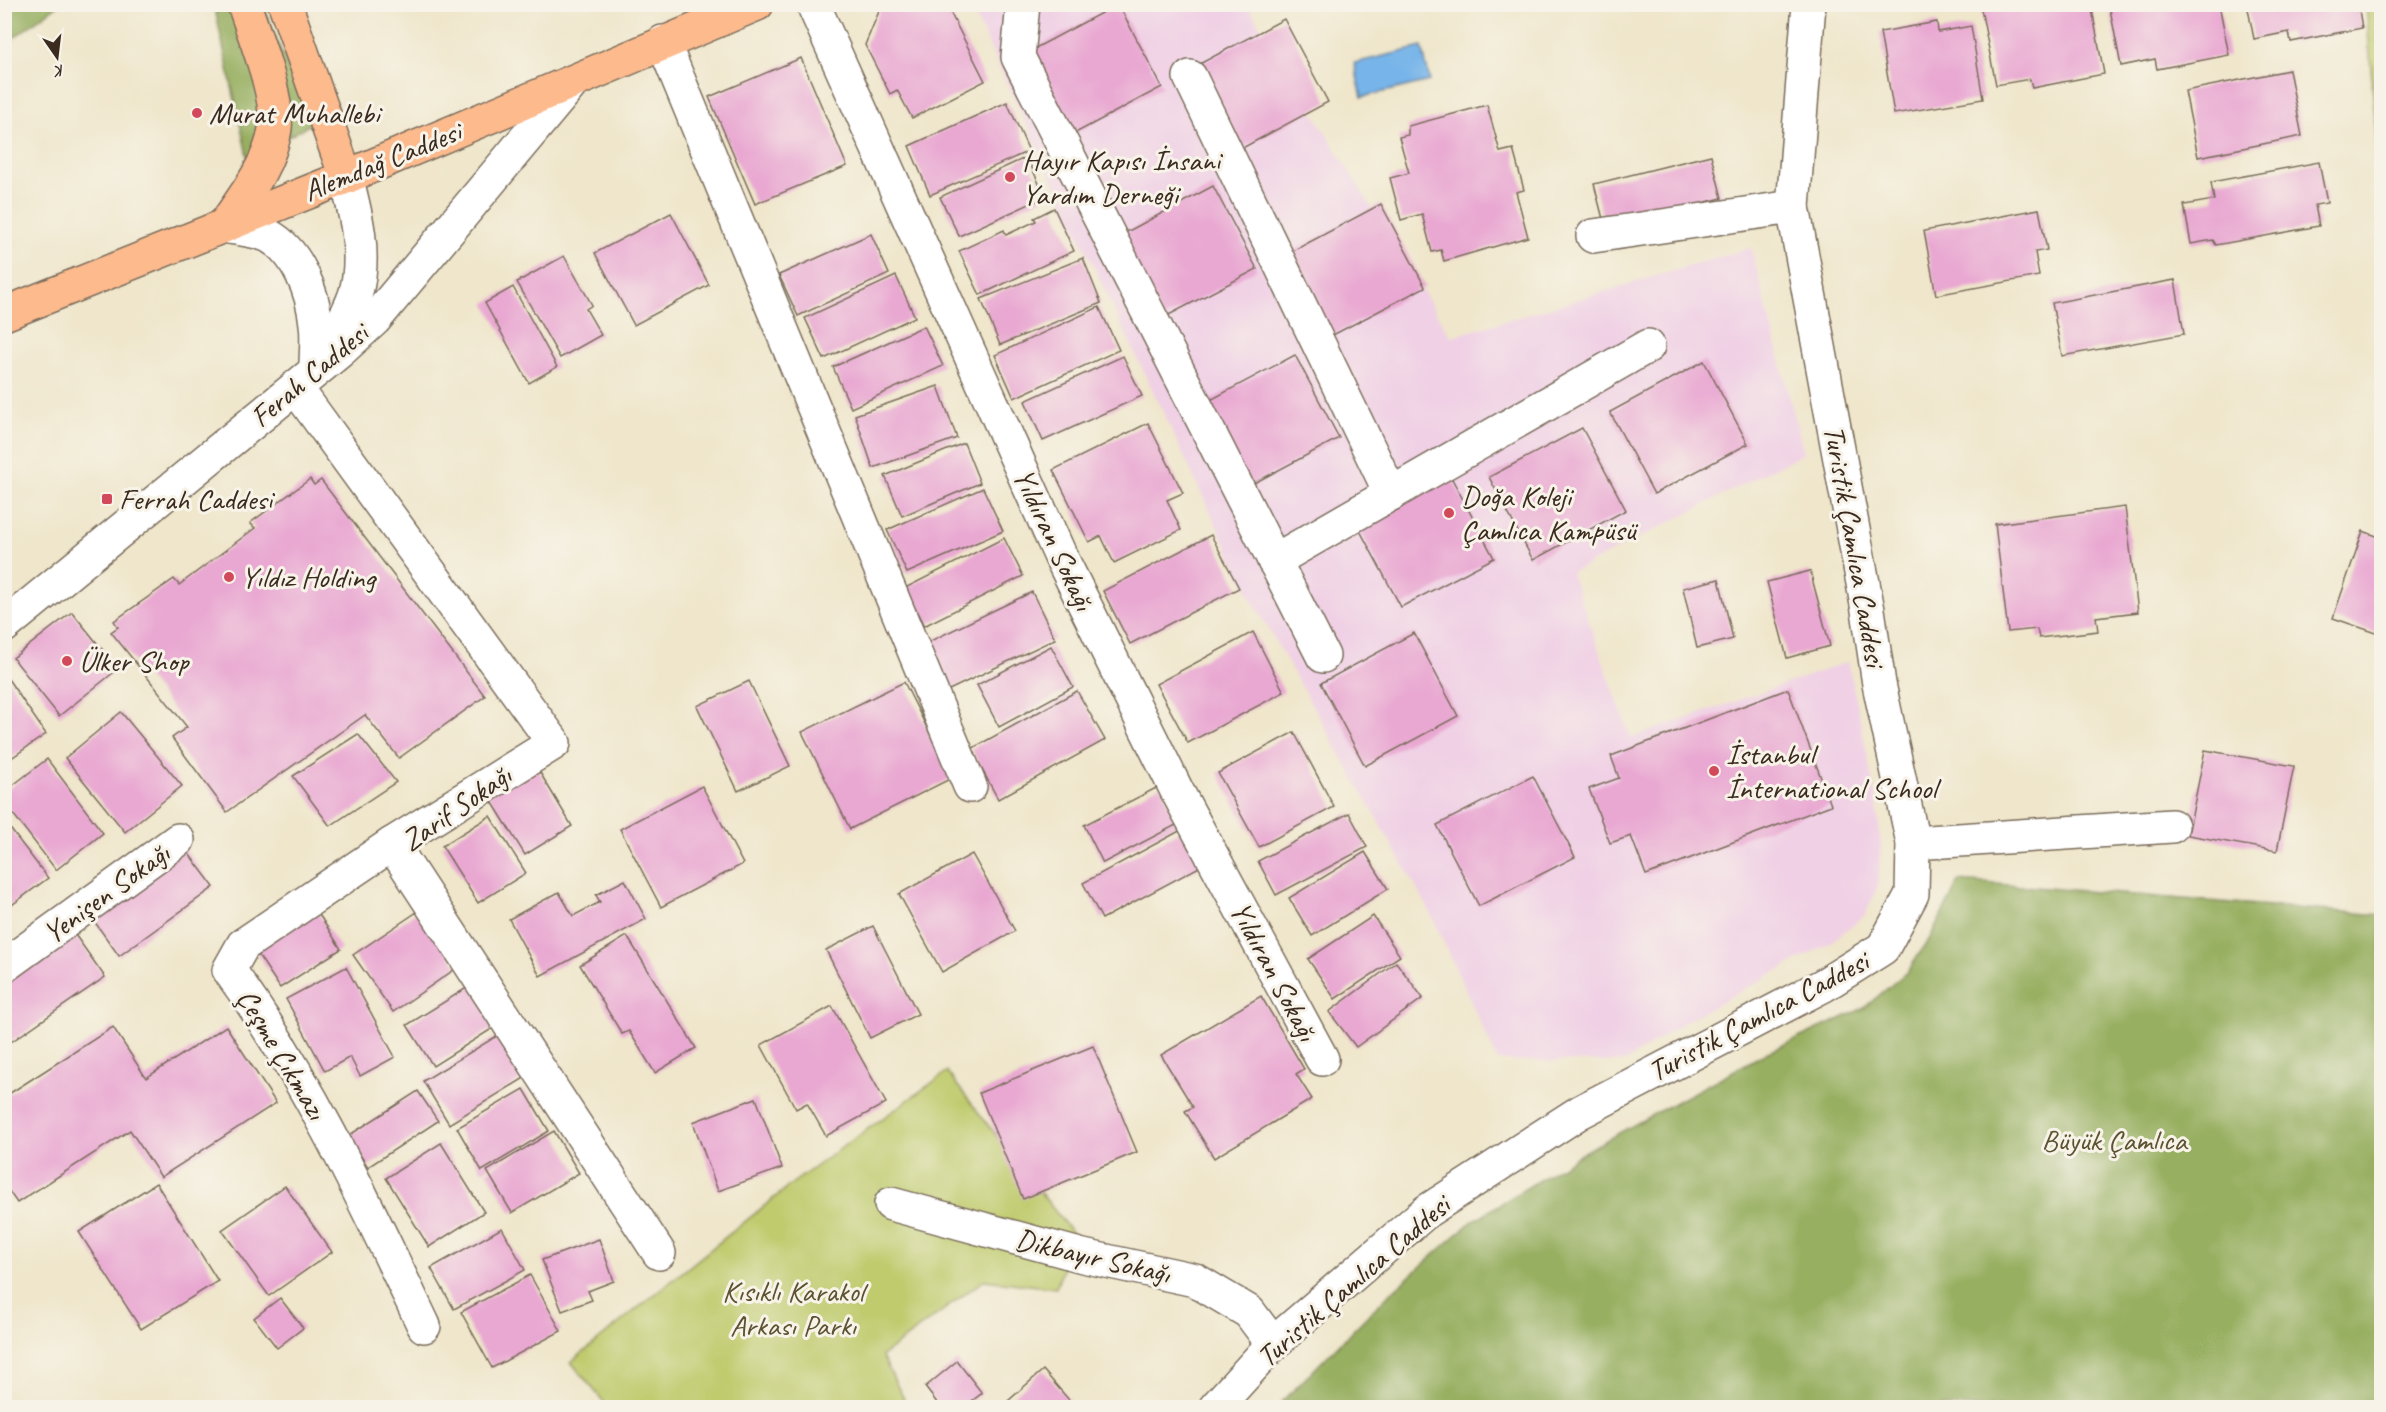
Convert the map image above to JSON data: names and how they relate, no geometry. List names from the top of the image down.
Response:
{
  "streets": {
    "main road": ["Alemdağ Caddesi"],
    "street": [
      "Ferah Caddesi",
      "Yıldıran Sokağı",
      "Turistik Çamlıca Caddesi",
      "Zarif Sokağı",
      "Yenişen Sokağı",
      "Çeşme Çıkmazı",
      "Dikbayır Sokağı"
    ]
  },
  "crossings": [
    ["Alemdağ Caddesi", "Ferah Caddesi"],
    ["Ferah Caddesi", "Zarif Sokağı"],
    ["Turistik Çamlıca Caddesi", "Dikbayır Sokağı"],
    ["Zarif Sokağı", "Çeşme Çıkmazı"]
  ],
  "parks": ["Büyük Çamlıca", "Kısıklı Karakol Arkası Parkı"],
  "places": {
    "other": [
      "Murat Muhallebi",
      "Hayır Kapısı İnsani Yardım Derneği",
      "Doğa Koleji Çamlıca Kampüsü",
      "Yıldız Holding",
      "Ülker Shop",
      "İstanbul İnternational School"
    ],
    "transit": ["Ferrah Caddesi"]
  },
  "north": "bottom"
}
